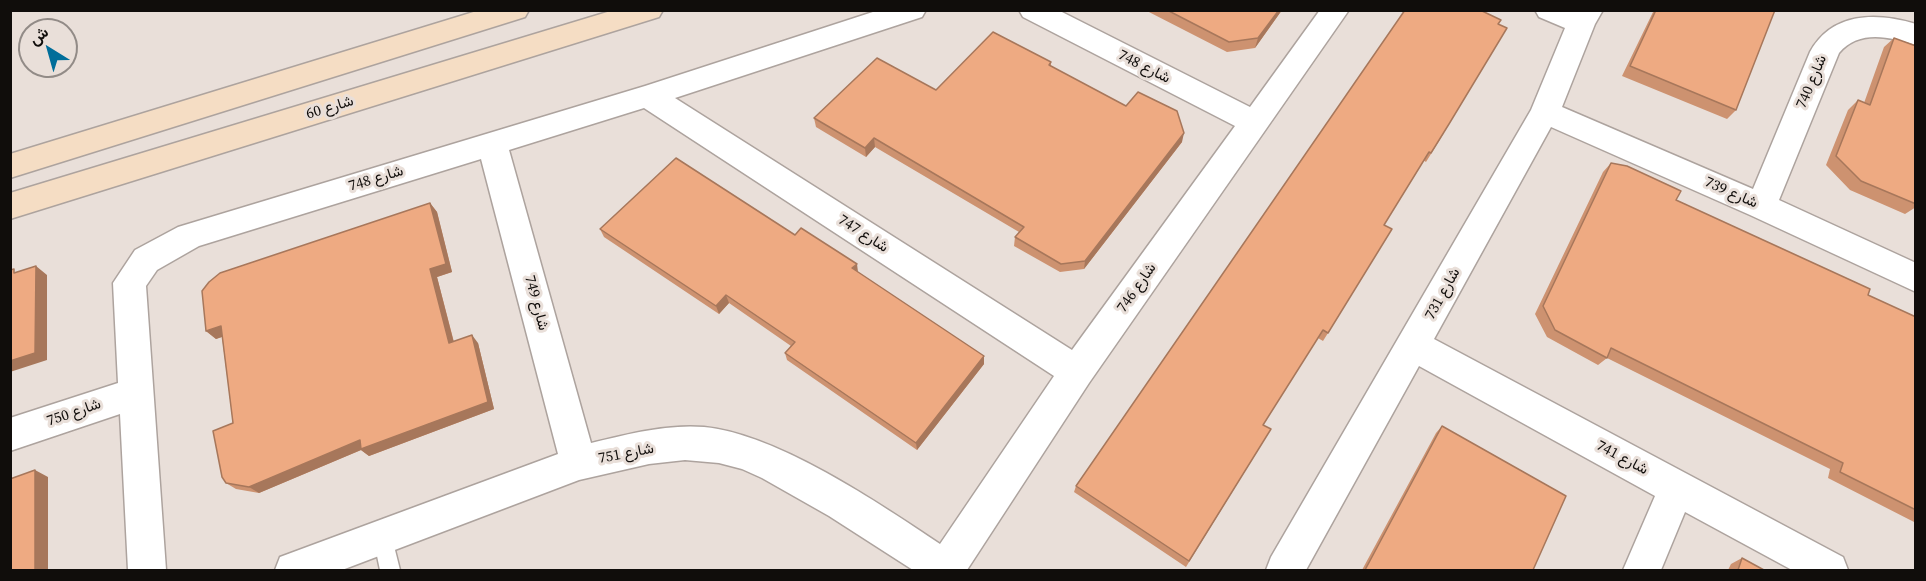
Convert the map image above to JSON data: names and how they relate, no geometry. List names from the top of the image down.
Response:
{
  "streets": {
    "main road": ["شارع 60"],
    "street": [
      "شارع 748",
      "شارع 740",
      "شارع 739",
      "شارع 747",
      "شارع 746",
      "شارع 731",
      "شارع 749",
      "شارع 750",
      "شارع 751",
      "شارع 741"
    ]
  },
  "crossings": [
    ["شارع 748", "شارع 747"],
    ["شارع 748", "شارع 746"],
    ["شارع 748", "شارع 749"],
    ["شارع 748", "شارع 750"],
    ["شارع 740", "شارع 739"],
    ["شارع 739", "شارع 731"],
    ["شارع 747", "شارع 746"],
    ["شارع 746", "شارع 751"],
    ["شارع 731", "شارع 741"],
    ["شارع 749", "شارع 751"]
  ],
  "north": "top left"
}
